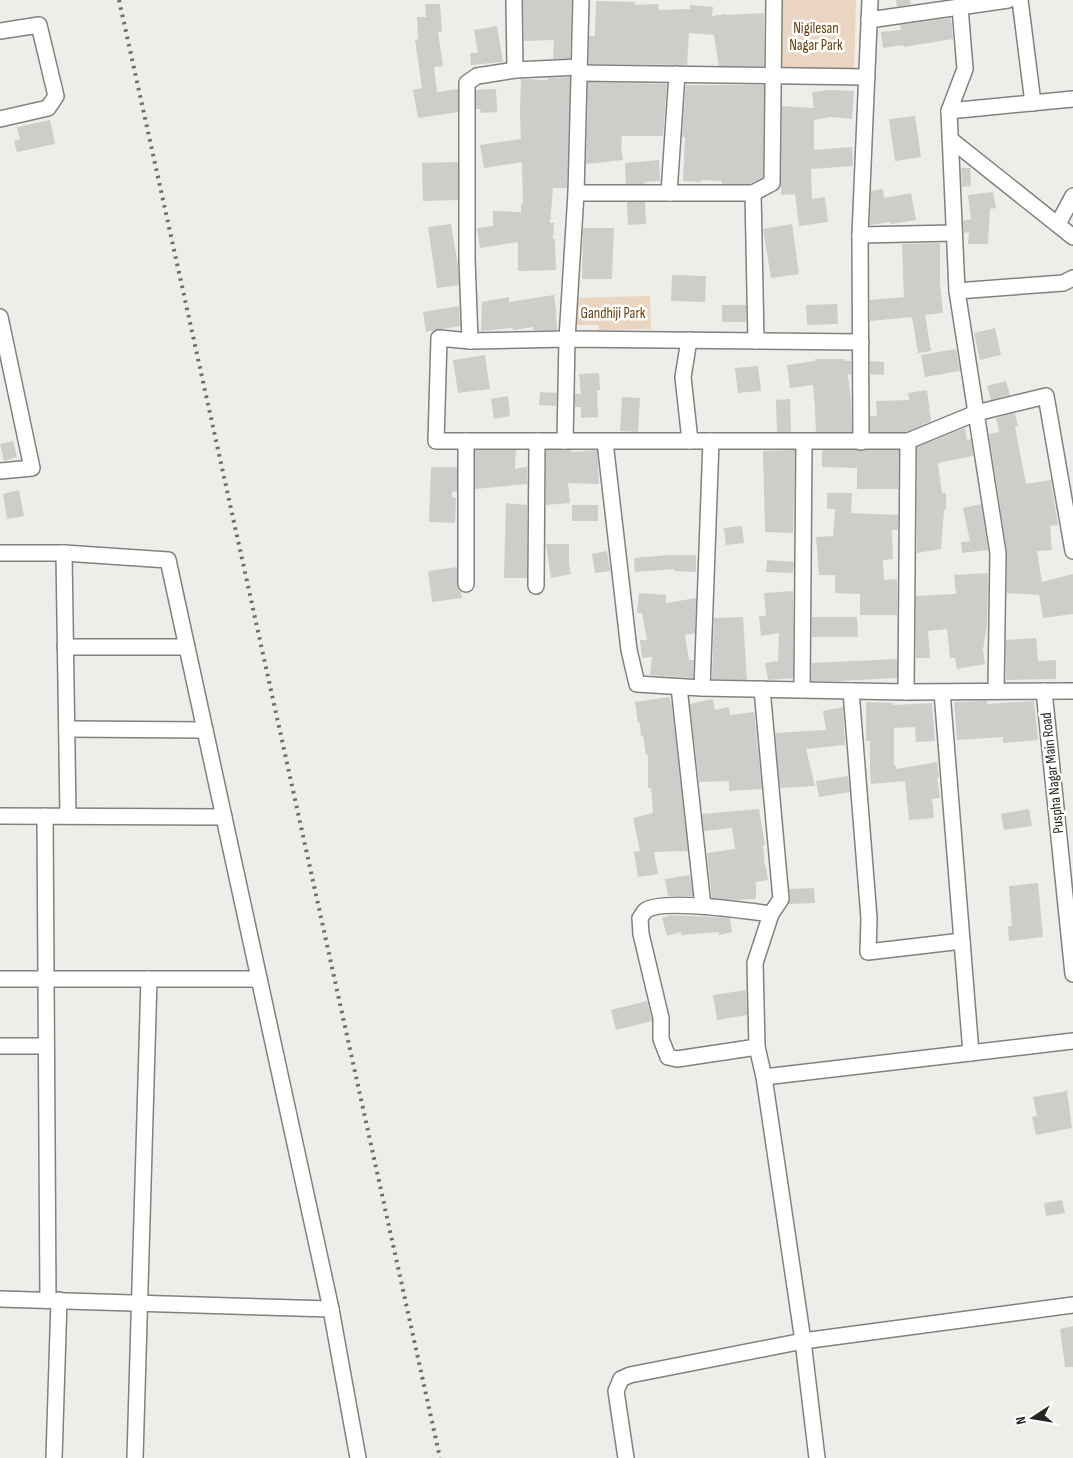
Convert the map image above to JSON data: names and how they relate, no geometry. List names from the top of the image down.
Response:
{
  "streets": {
    "street": ["Puspha Nagar Main Road"]
  },
  "parks": ["Nigilesan Nagar Park", "Gandhiji Park"],
  "north": "left"
}
